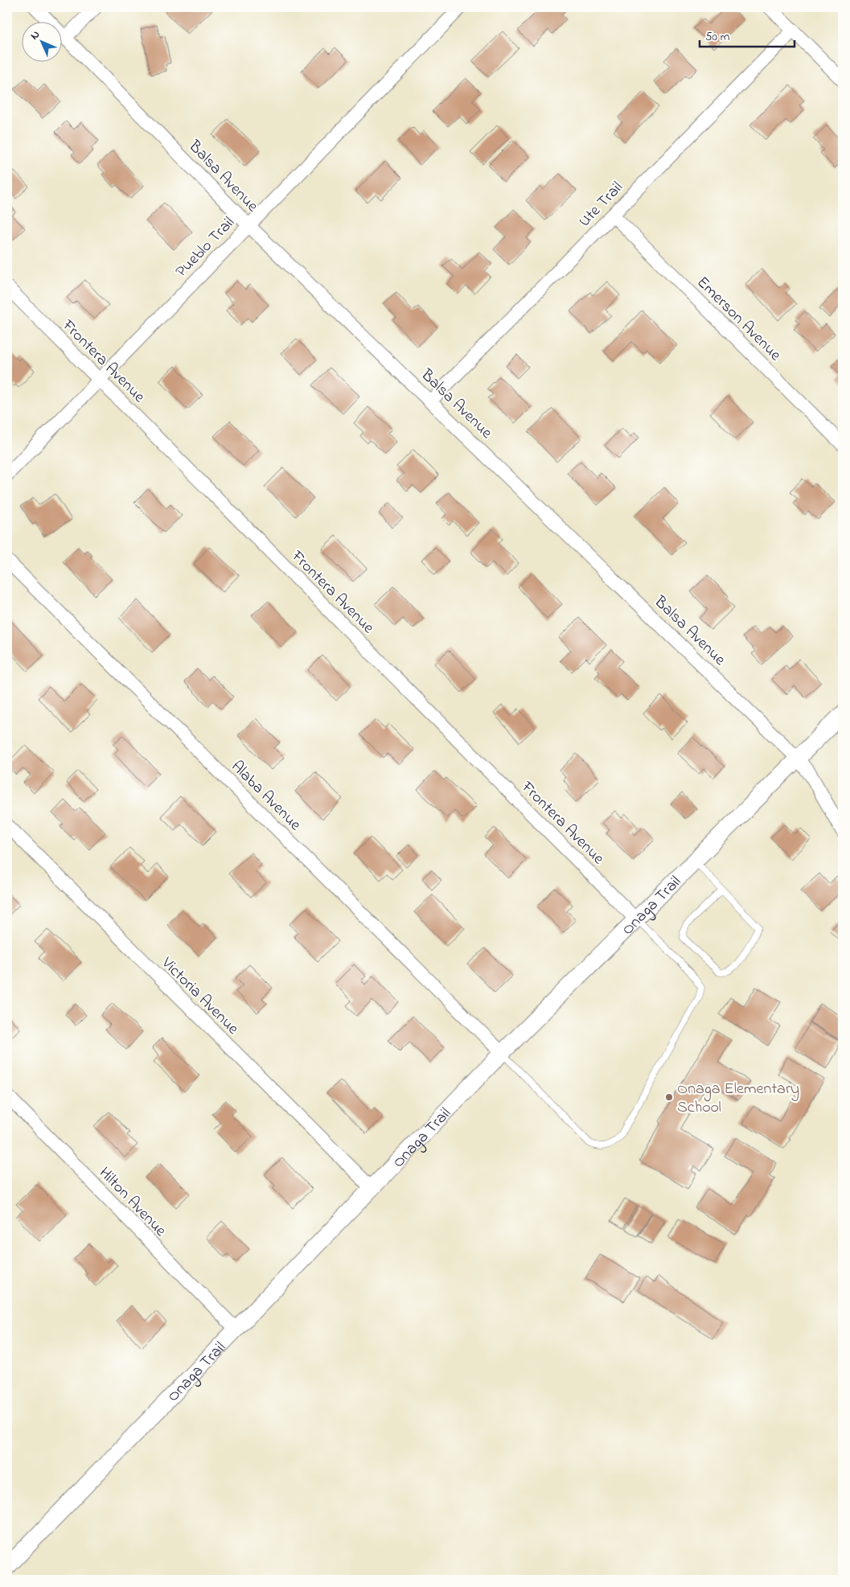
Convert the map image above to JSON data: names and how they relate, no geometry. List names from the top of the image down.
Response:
{
  "streets": {
    "street": [
      "Balsa Avenue",
      "Ute Trail",
      "Pueblo Trail",
      "Emerson Avenue",
      "Frontera Avenue",
      "Alaba Avenue",
      "Onaga Trail",
      "Victoria Avenue",
      "Hilton Avenue"
    ]
  },
  "crossings": [
    ["Balsa Avenue", "Ute Trail"],
    ["Balsa Avenue", "Pueblo Trail"],
    ["Balsa Avenue", "Onaga Trail"],
    ["Ute Trail", "Emerson Avenue"],
    ["Pueblo Trail", "Frontera Avenue"],
    ["Frontera Avenue", "Onaga Trail"],
    ["Alaba Avenue", "Onaga Trail"],
    ["Onaga Trail", "Victoria Avenue"],
    ["Onaga Trail", "Hilton Avenue"]
  ],
  "places": ["Onaga Elementary School"],
  "scale_bar": "50 m",
  "north": "top left"
}
